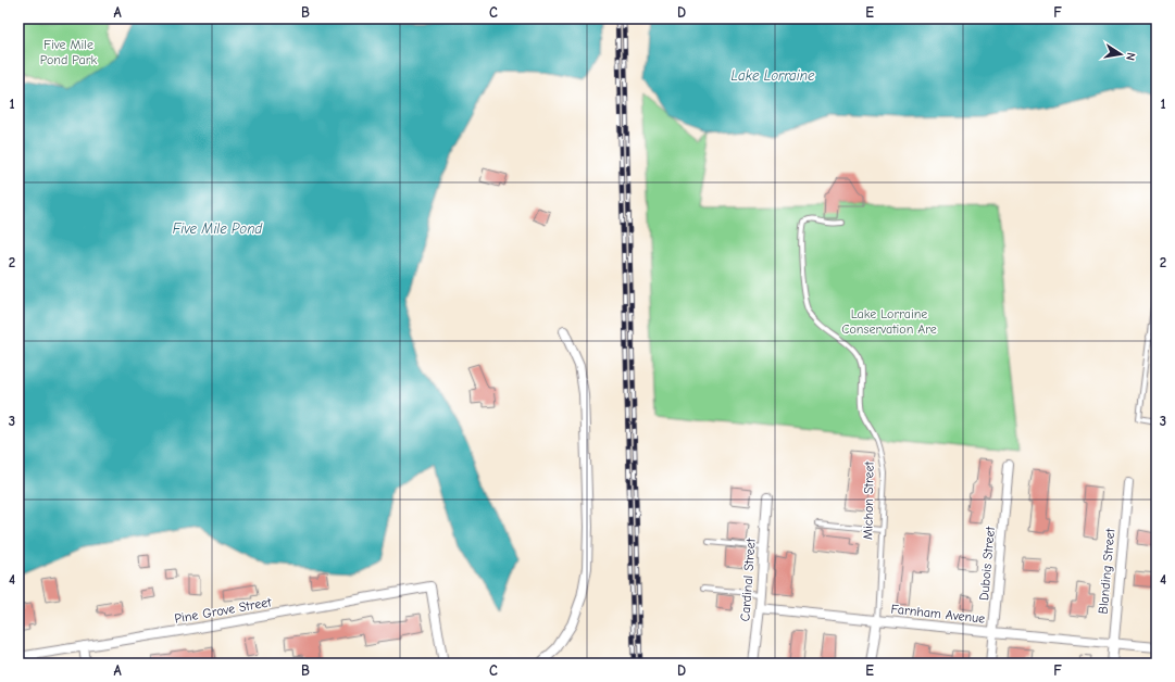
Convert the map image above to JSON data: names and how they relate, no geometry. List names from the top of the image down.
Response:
{
  "streets": {
    "street": [
      "Michon Street",
      "Dubois Street",
      "Blanding Street",
      "Cardinal Street",
      "Pine Grove Street",
      "Farnham Avenue"
    ]
  },
  "crossings": [
    ["Michon Street", "Farnham Avenue"],
    ["Dubois Street", "Farnham Avenue"],
    ["Blanding Street", "Farnham Avenue"],
    ["Cardinal Street", "Farnham Avenue"]
  ],
  "water": ["Lake Lorraine", "Five Mile Pond"],
  "parks": ["Five Mile Pond Park", "Lake Lorraine Conservation Are"],
  "north": "right",
  "grid": {
    "columns": [
      "A",
      "B",
      "C",
      "D",
      "E",
      "F"
    ],
    "rows": [
      "1",
      "2",
      "3",
      "4"
    ]
  }
}
